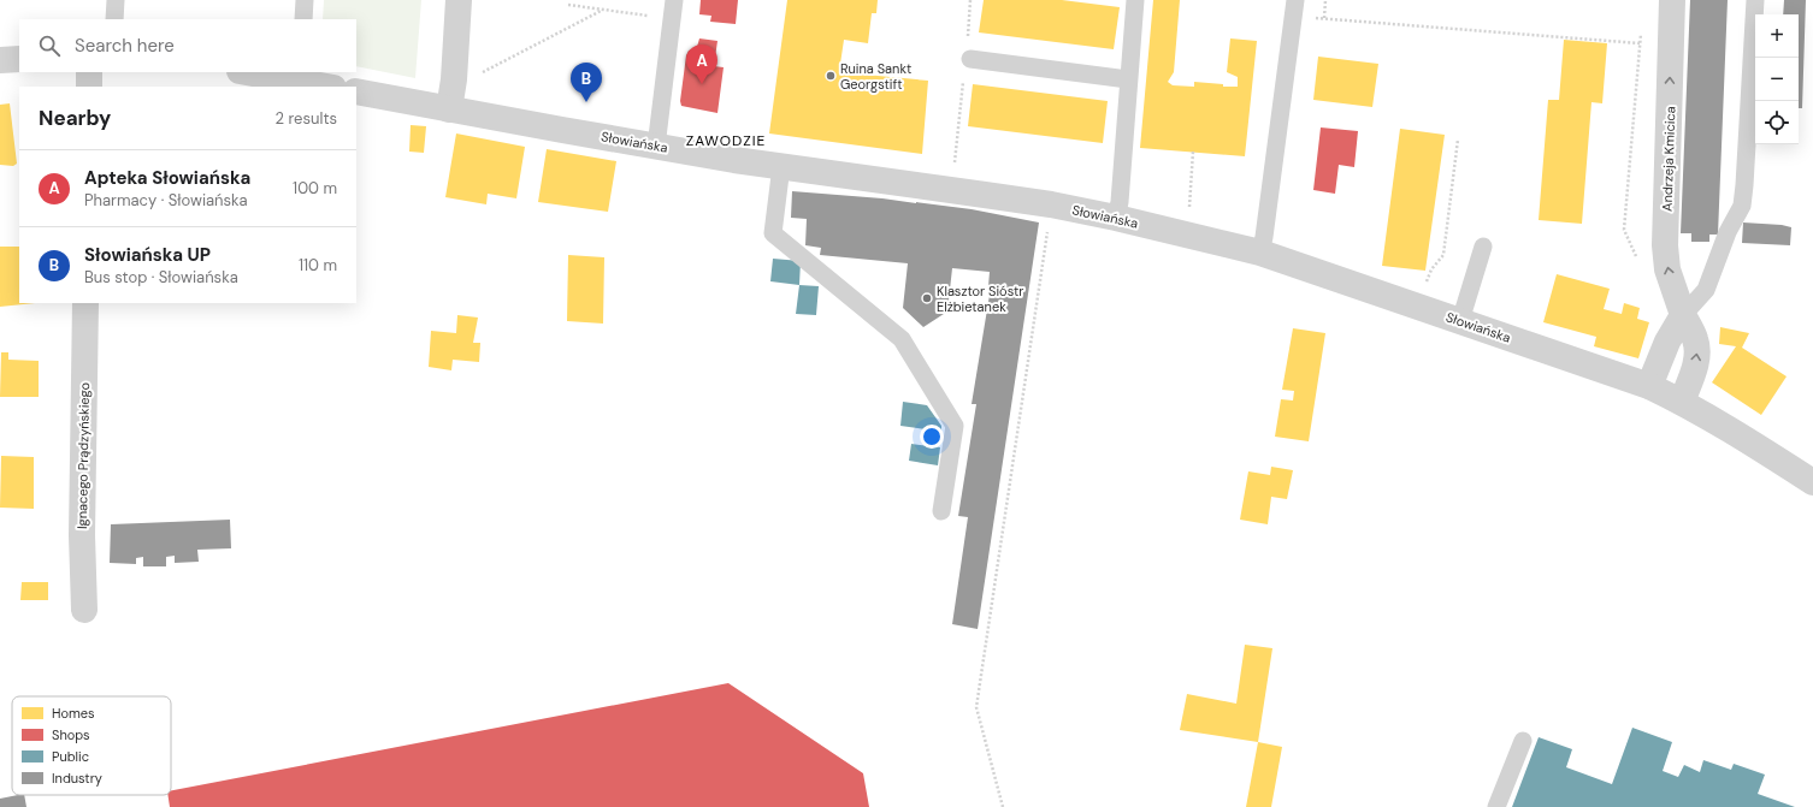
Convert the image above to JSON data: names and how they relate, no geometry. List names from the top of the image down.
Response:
{
  "streets": {
    "street": ["Słowiańska", "Andrzeja Kmicica", "Ignacego Prądzyńskiego"]
  },
  "crossings": [
    ["Słowiańska", "Andrzeja Kmicica"]
  ],
  "one_way": ["Andrzeja Kmicica"],
  "districts": ["ZAWODZIE"],
  "places": ["Ruina Sankt Georgstift", "Klasztor Sióstr Elżbietanek"],
  "legend": [
    "Homes",
    "Shops",
    "Public",
    "Industry"
  ],
  "page": {
    "map_buttons": ["+", "−"],
    "search": "Search here",
    "pins": ["A", "B"],
    "heading": ["Nearby", "2 results"],
    "list": [
      {
        "mark": "A",
        "name": "Apteka Słowiańska",
        "note": "Pharmacy · Słowiańska",
        "value": "100 m"
      },
      {
        "mark": "B",
        "name": "Słowiańska UP",
        "note": "Bus stop · Słowiańska",
        "value": "110 m"
      }
    ]
  }
}
